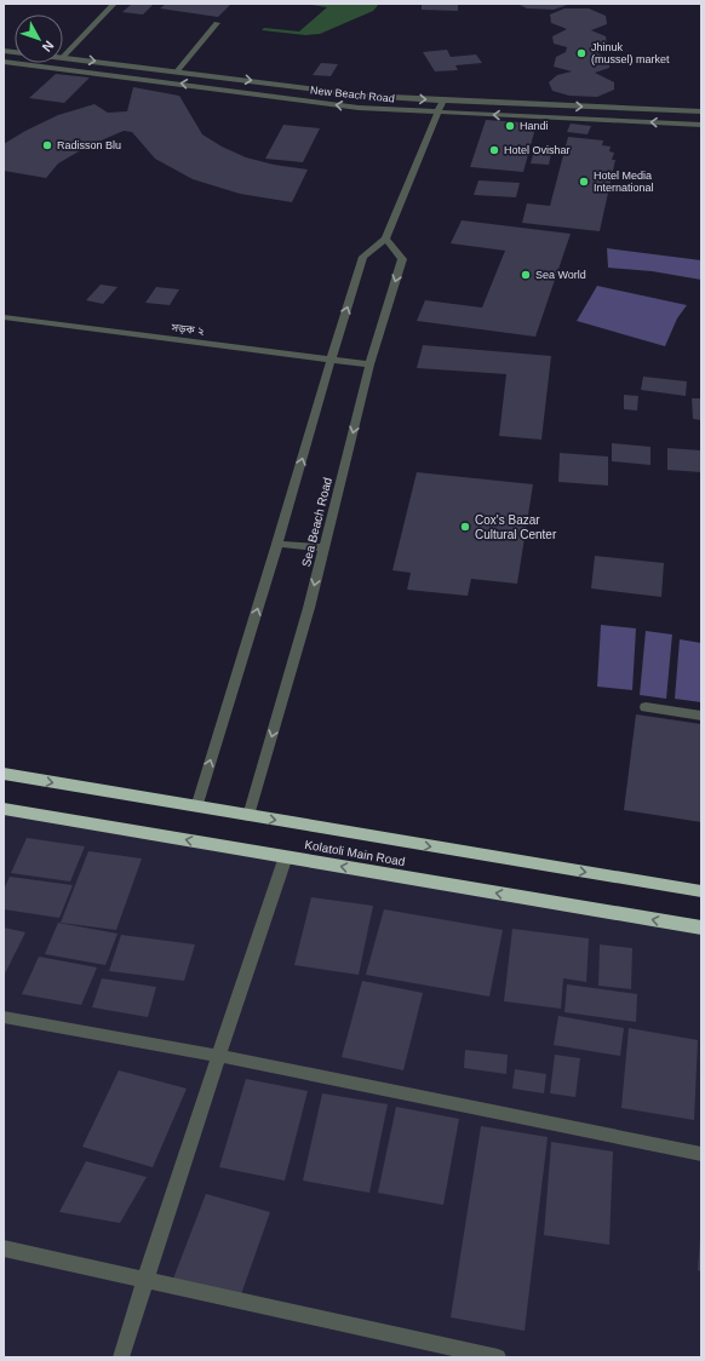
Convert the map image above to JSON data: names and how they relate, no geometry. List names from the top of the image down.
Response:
{
  "streets": {
    "highway": ["Kolatoli Main Road"],
    "street": ["New Beach Road", "সড়ক ২", "Sea Beach Road"]
  },
  "crossings": [
    ["সড়ক ২", "Sea Beach Road"],
    ["Sea Beach Road", "Kolatoli Main Road"]
  ],
  "places": [
    "Jhinuk (mussel) market",
    "Handi",
    "Radisson Blu",
    "Hotel Ovishar",
    "Hotel Media International",
    "Sea World",
    "Cox's Bazar Cultural Center"
  ],
  "north": "bottom right"
}
